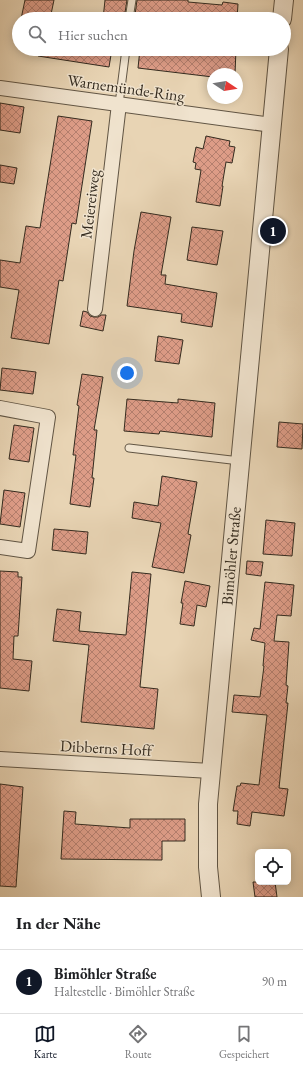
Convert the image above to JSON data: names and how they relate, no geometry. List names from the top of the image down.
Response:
{
  "streets": {
    "street": [
      "Warnemünde-Ring",
      "Meiereiweg",
      "Bimöhler Straße",
      "Dibberns Hoff"
    ]
  },
  "crossings": [
    ["Warnemünde-Ring", "Meiereiweg"],
    ["Warnemünde-Ring", "Bimöhler Straße"],
    ["Bimöhler Straße", "Dibberns Hoff"]
  ],
  "north": "right",
  "page": {
    "search": "Hier suchen",
    "pins": "1",
    "heading": "In der Nähe",
    "list": [
      {
        "mark": "1",
        "name": "Bimöhler Straße",
        "note": "Haltestelle · Bimöhler Straße",
        "value": "90 m"
      }
    ],
    "nav": ["Karte", "Route", "Gespeichert"]
  }
}
